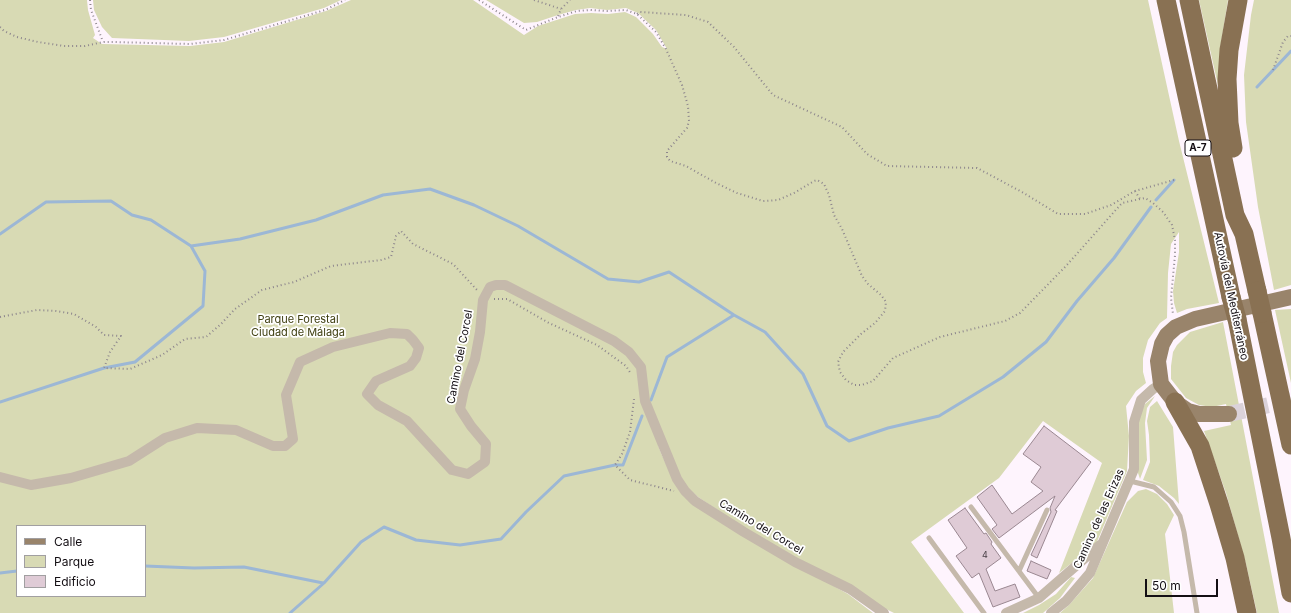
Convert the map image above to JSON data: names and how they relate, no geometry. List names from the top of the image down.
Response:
{
  "streets": {
    "highway": ["A-7", "Autovía del Mediterráneo"],
    "street": ["Camino del Corcel", "Camino de las Erizas"]
  },
  "parks": ["Parque Forestal Ciudad de Málaga"],
  "house_numbers": ["4"],
  "legend": ["Calle", "Parque", "Edificio"],
  "scale_bar": "50 m"
}
